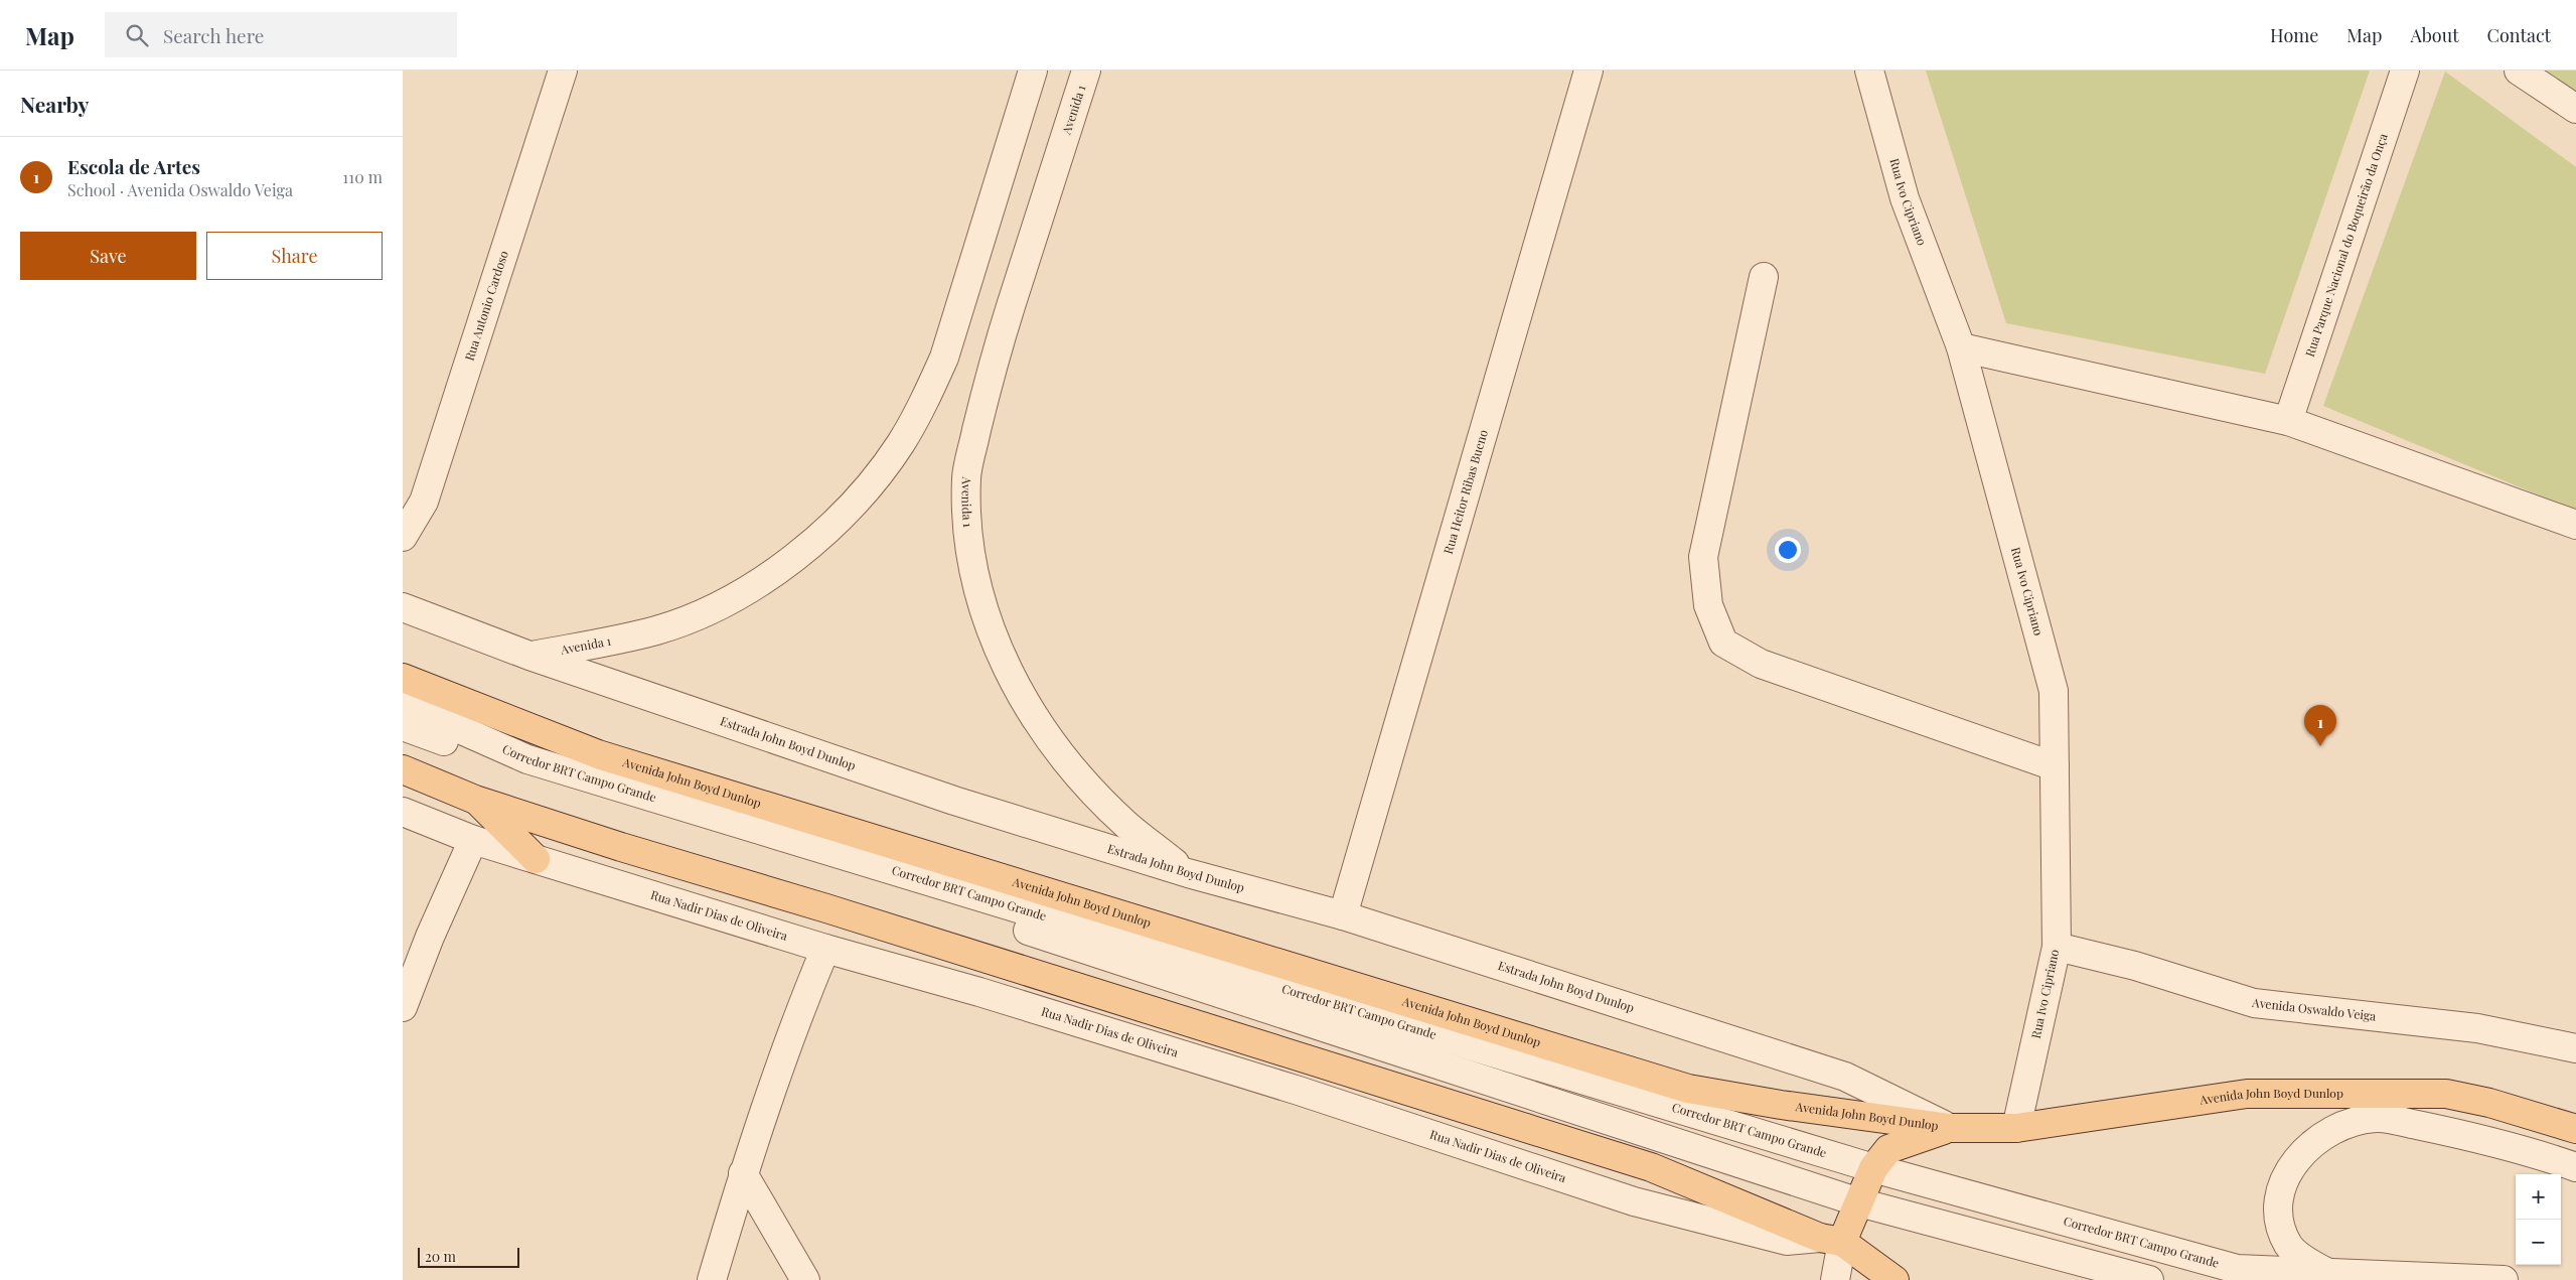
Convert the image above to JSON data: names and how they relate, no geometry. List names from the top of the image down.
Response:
{
  "streets": {
    "main road": ["Avenida John Boyd Dunlop"],
    "street": [
      "Avenida 1",
      "Rua Ivo Cipriano",
      "Rua Parque Nacional do Boqueirão da Onça",
      "Rua Antonio Cardoso",
      "Rua Heitor Ribas Bueno",
      "Estrada John Boyd Dunlop",
      "Corredor BRT Campo Grande",
      "Rua Nadir Dias de Oliveira",
      "Avenida Oswaldo Veiga"
    ]
  },
  "crossings": [
    ["Avenida 1", "Estrada John Boyd Dunlop"],
    ["Rua Ivo Cipriano", "Avenida John Boyd Dunlop"],
    ["Rua Ivo Cipriano", "Avenida Oswaldo Veiga"],
    ["Rua Heitor Ribas Bueno", "Estrada John Boyd Dunlop"],
    ["Estrada John Boyd Dunlop", "Avenida John Boyd Dunlop"]
  ],
  "scale_bar": "20 m",
  "page": {
    "header": "Map",
    "search": "Search here",
    "nav": [
      "Home",
      "Map",
      "About",
      "Contact"
    ],
    "heading": "Nearby",
    "list": [
      {
        "mark": "1",
        "name": "Escola de Artes",
        "note": "School · Avenida Oswaldo Veiga",
        "value": "110 m"
      }
    ],
    "buttons": ["Save", "Share"],
    "pins": "1",
    "map_buttons": ["+", "−"],
    "scale": "20 m"
  }
}
